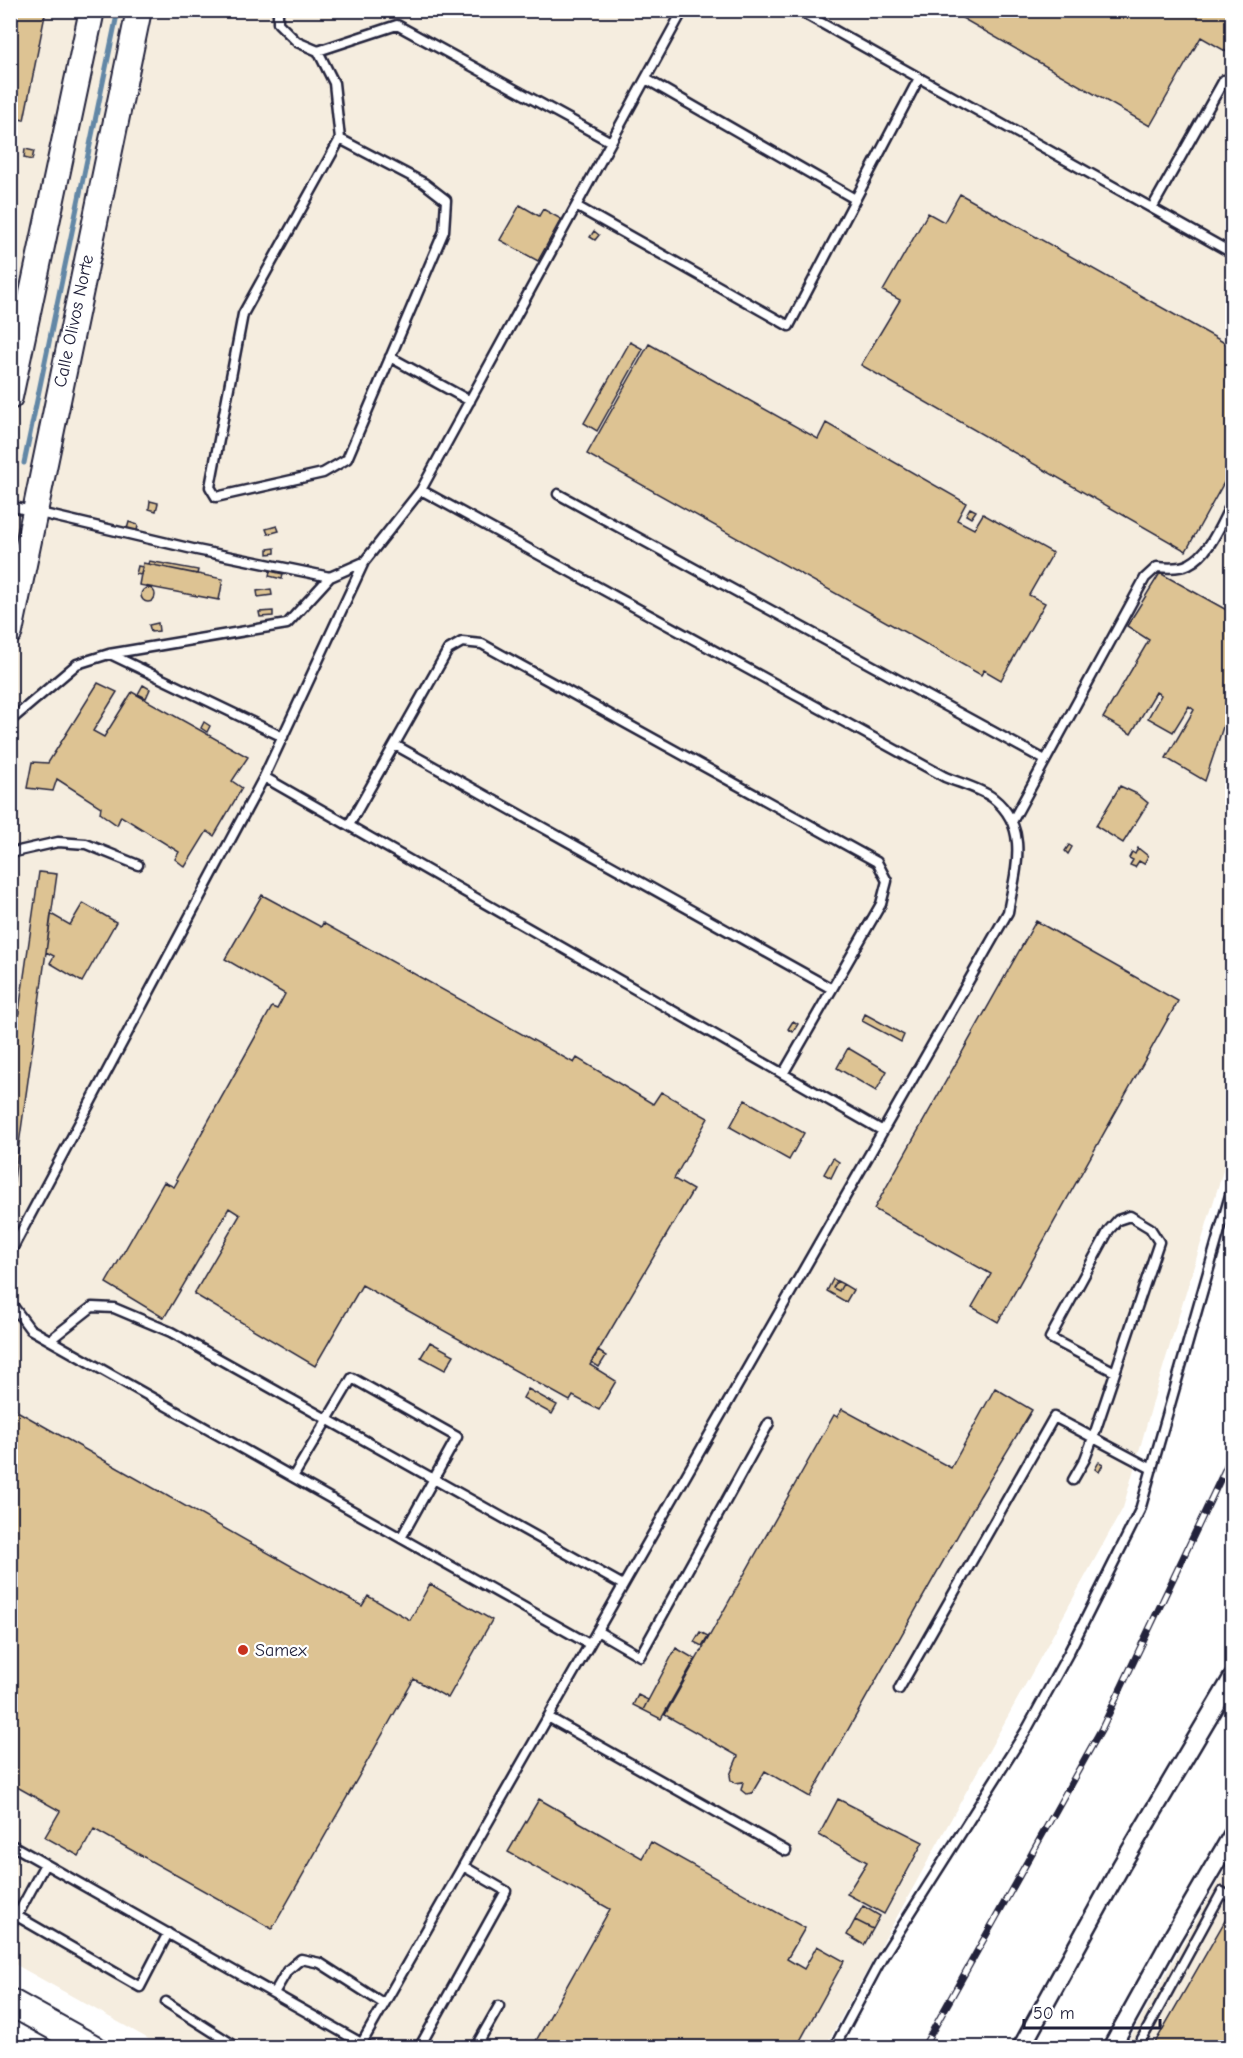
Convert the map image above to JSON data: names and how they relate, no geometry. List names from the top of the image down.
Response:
{
  "streets": {
    "main road": ["Calle Olivos Norte"]
  },
  "places": ["Samex"],
  "scale_bar": "50 m"
}
